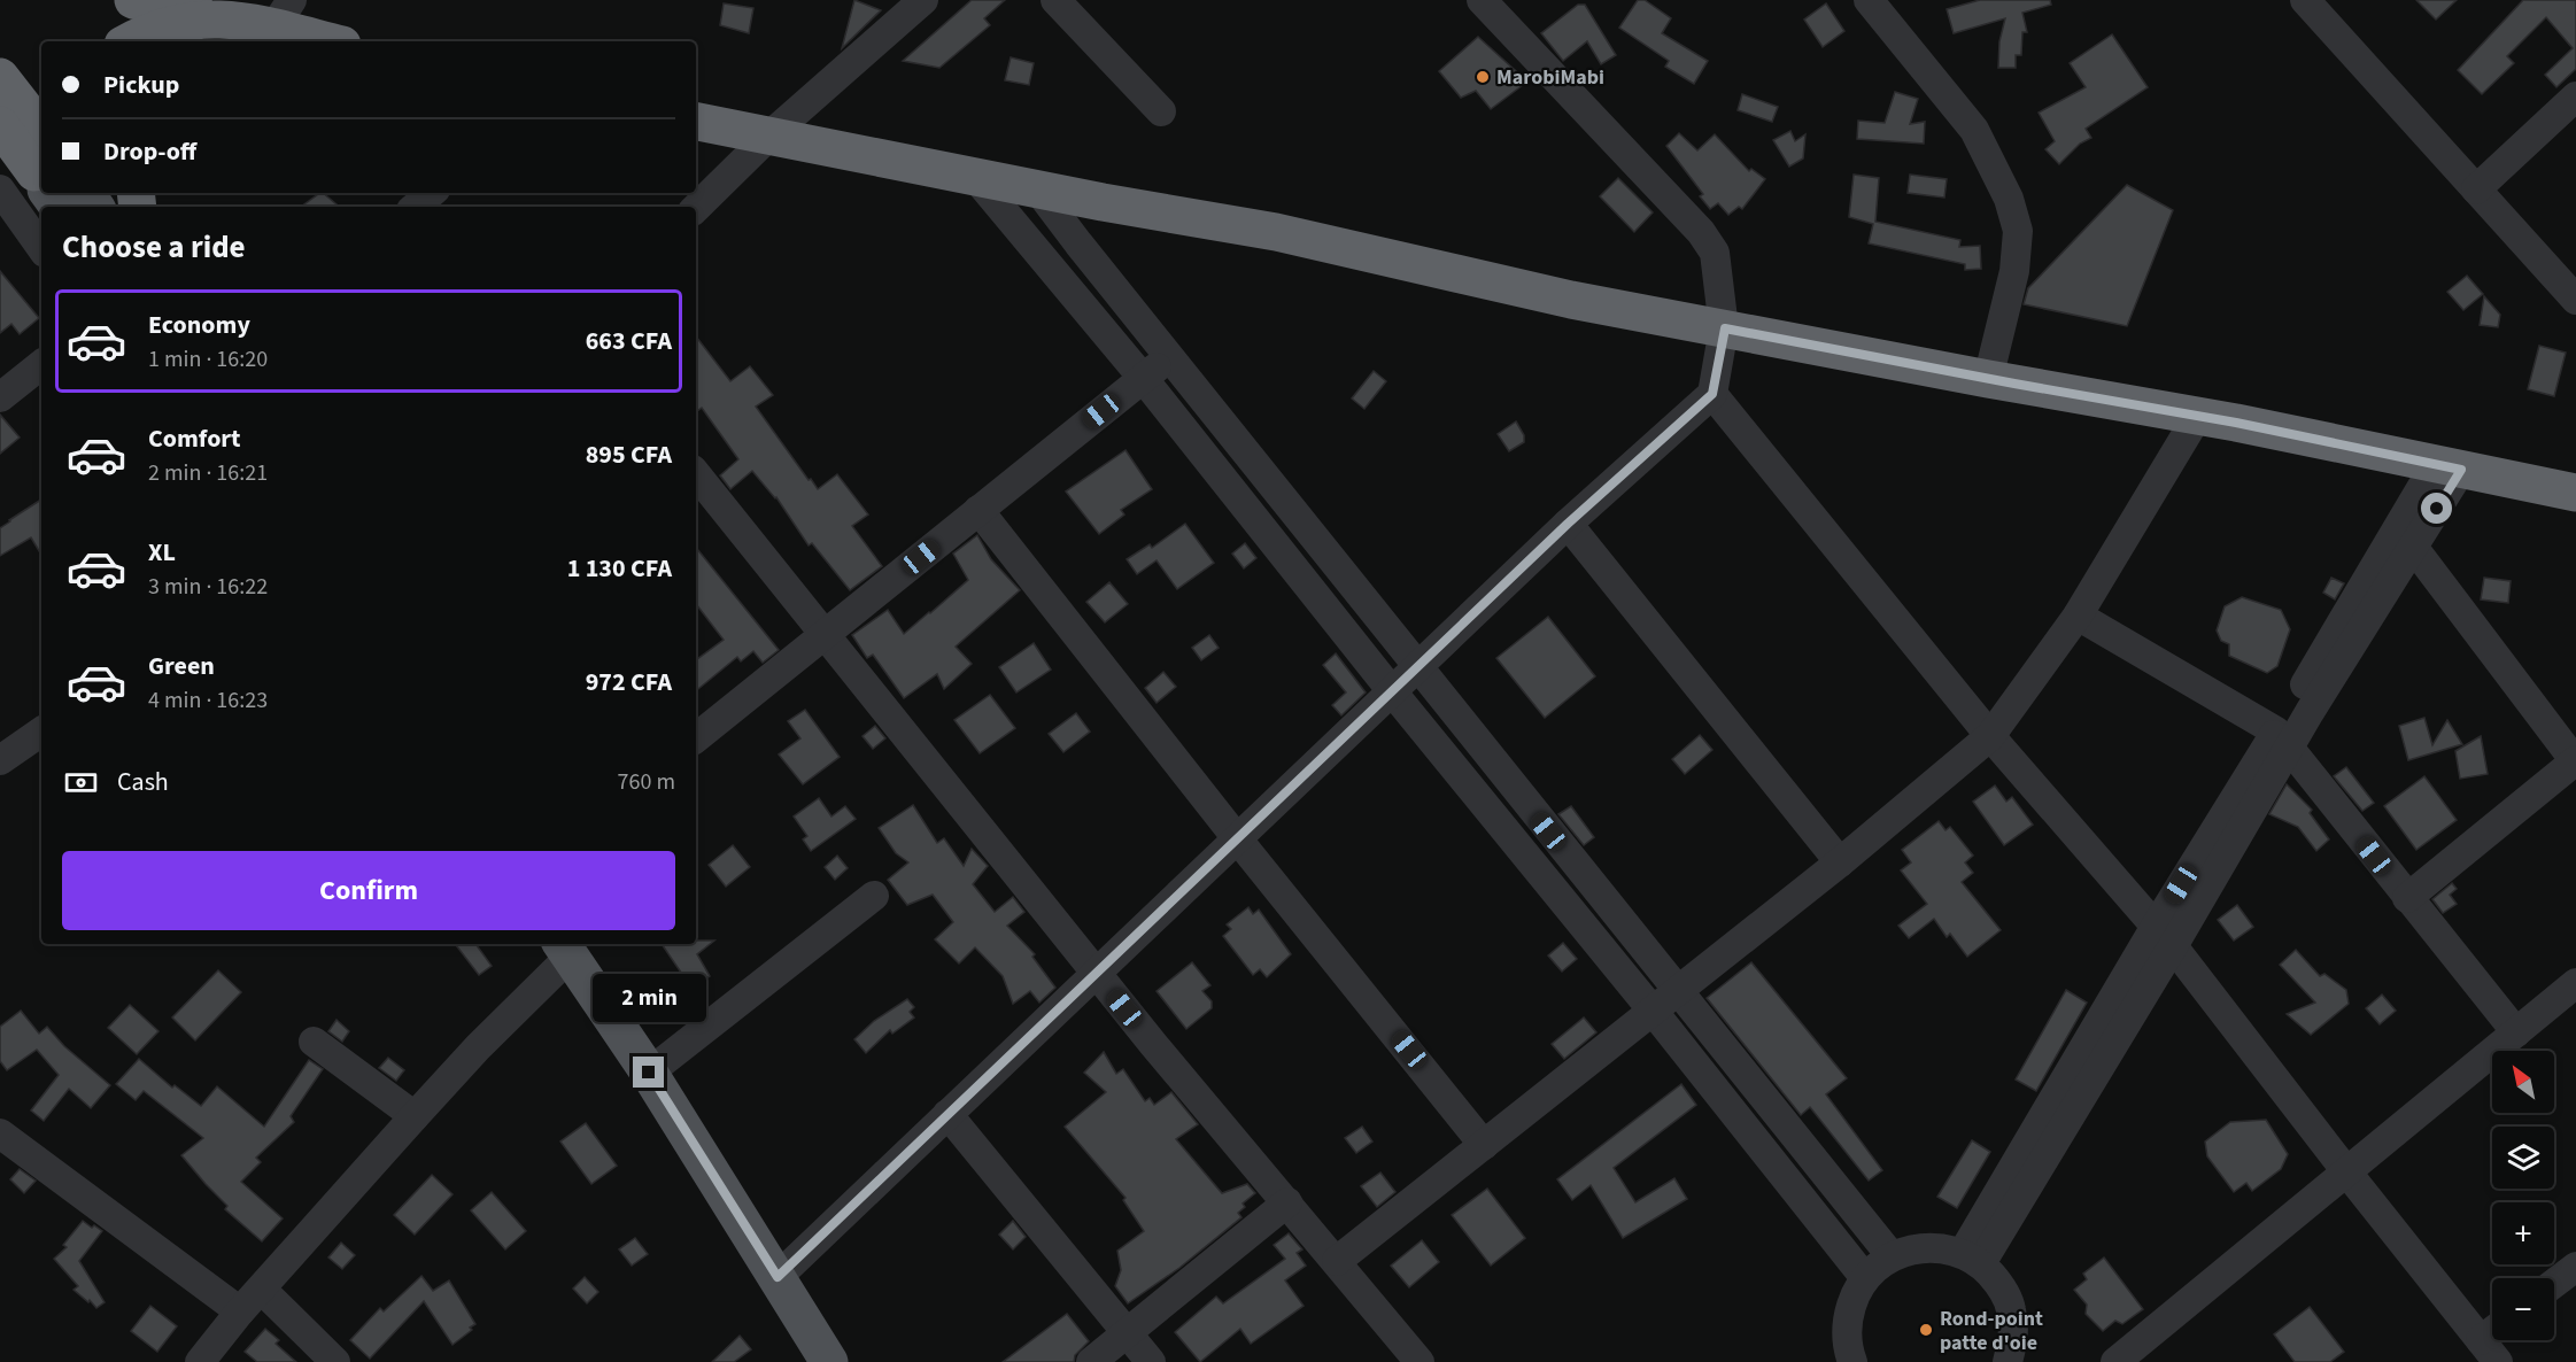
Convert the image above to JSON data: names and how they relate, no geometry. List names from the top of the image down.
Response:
{
  "places": ["MarobiMabi", "Rond-point patte d'oie"],
  "north": "top left",
  "page": {
    "banner": ["Pickup", "Drop-off"],
    "heading": "Choose a ride",
    "list": [
      {
        "name": "Economy",
        "note": "1 min · 16:20",
        "value": "663 CFA"
      },
      {
        "name": "Comfort",
        "note": "2 min · 16:21",
        "value": "895 CFA"
      },
      {
        "name": "XL",
        "note": "3 min · 16:22",
        "value": "1 130 CFA"
      },
      {
        "name": "Green",
        "note": "4 min · 16:23",
        "value": "972 CFA"
      }
    ],
    "pay": ["Cash", "760 m"],
    "buttons": "Confirm",
    "bubble": "2 min",
    "map_buttons": ["+", "−"]
  }
}
